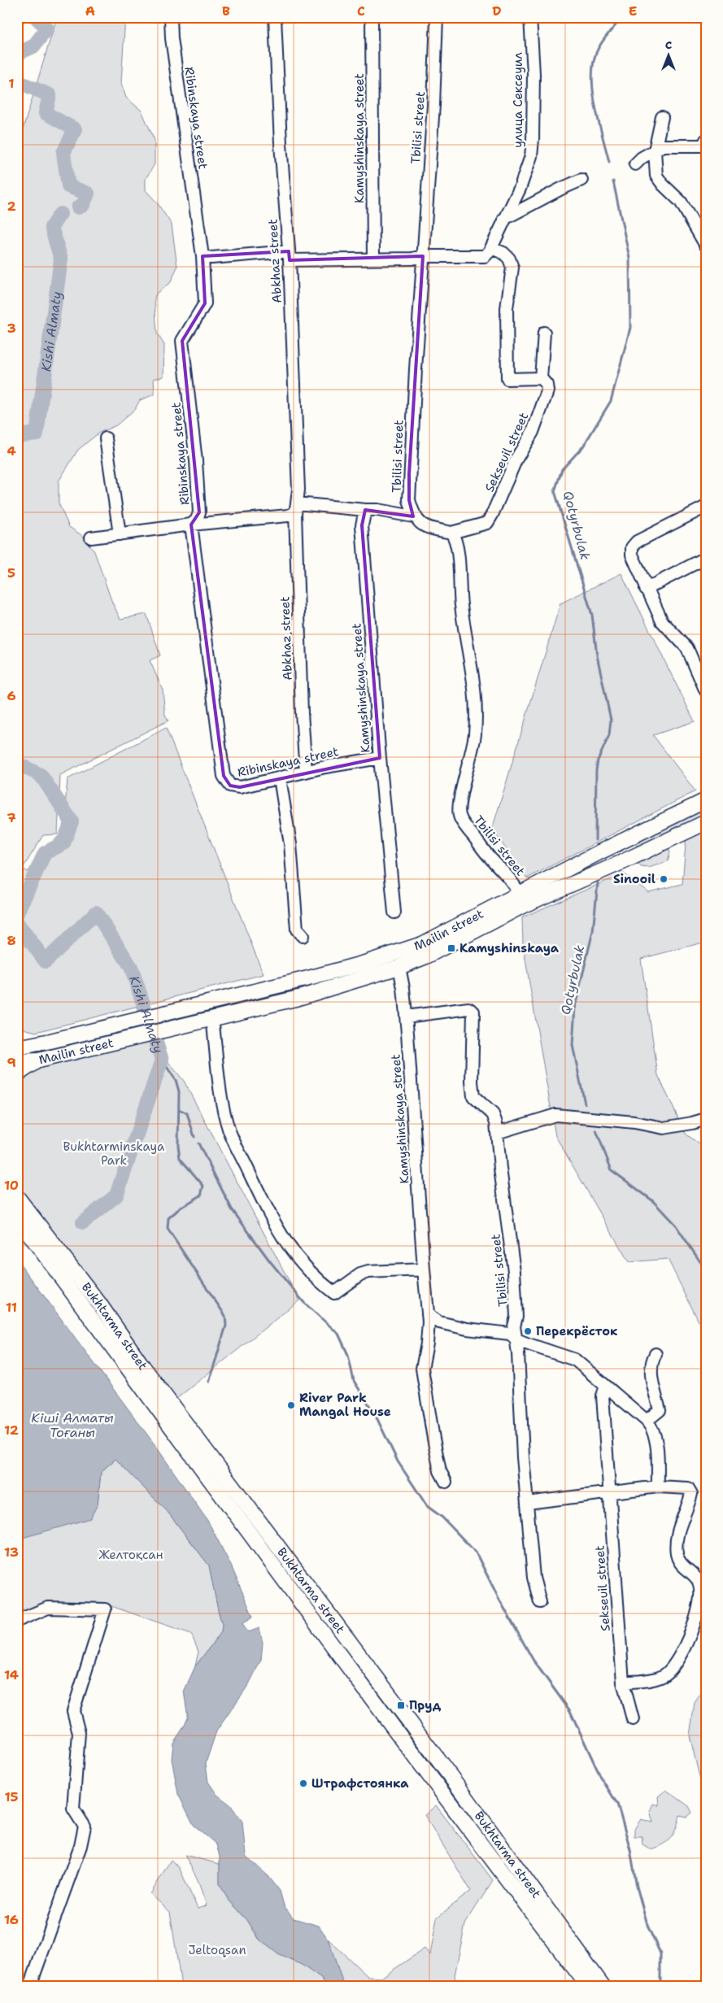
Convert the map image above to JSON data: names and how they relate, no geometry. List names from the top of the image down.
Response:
{
  "streets": {
    "main road": ["Mailin street", "Bukhtarma street"],
    "street": [
      "улица Сексеуил",
      "Ribinskaya street",
      "Tbilisi street",
      "Kamyshinskaya street",
      "Abkhaz street",
      "Sekseuil street"
    ]
  },
  "crossings": [
    ["Ribinskaya street", "Kamyshinskaya street"],
    ["Ribinskaya street", "Abkhaz street"],
    ["Tbilisi street", "Kamyshinskaya street"],
    ["Tbilisi street", "Sekseuil street"],
    ["Tbilisi street", "Mailin street"],
    ["Kamyshinskaya street", "Mailin street"]
  ],
  "water": ["Kіshі Almaty", "Qotyrbulak", "Кіші Алматы Тоғаны"],
  "parks": ["Bukhtarminskaya Park", "Желтоқсан", "Jeltoqsan"],
  "places": {
    "other": [
      "Sinooil",
      "Перекрёсток",
      "River Park Mangal House",
      "Штрафстоянка"
    ],
    "transit": ["Kamyshinskaya", "Пруд"]
  },
  "north": "top",
  "grid": {
    "columns": [
      "A",
      "B",
      "C",
      "D",
      "E"
    ],
    "rows": [
      "1",
      "2",
      "3",
      "4",
      "5",
      "6",
      "7",
      "8",
      "9",
      "10",
      "11",
      "12",
      "13",
      "14",
      "15",
      "16"
    ]
  }
}
